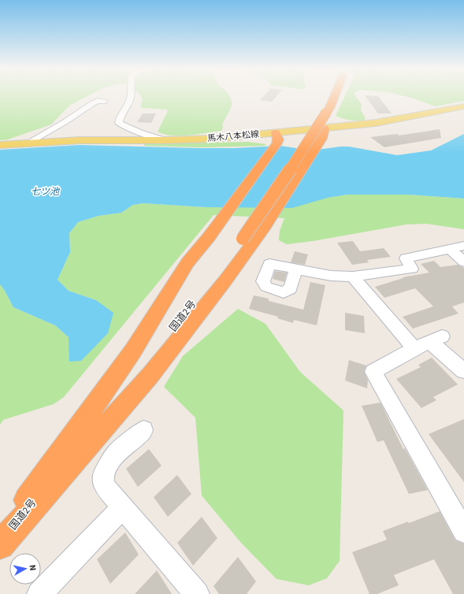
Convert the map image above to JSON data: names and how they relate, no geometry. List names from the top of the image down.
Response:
{
  "streets": {
    "highway": ["国道2号"],
    "main road": ["馬木八本松線"]
  },
  "water": ["七ツ池"],
  "north": "right"
}
